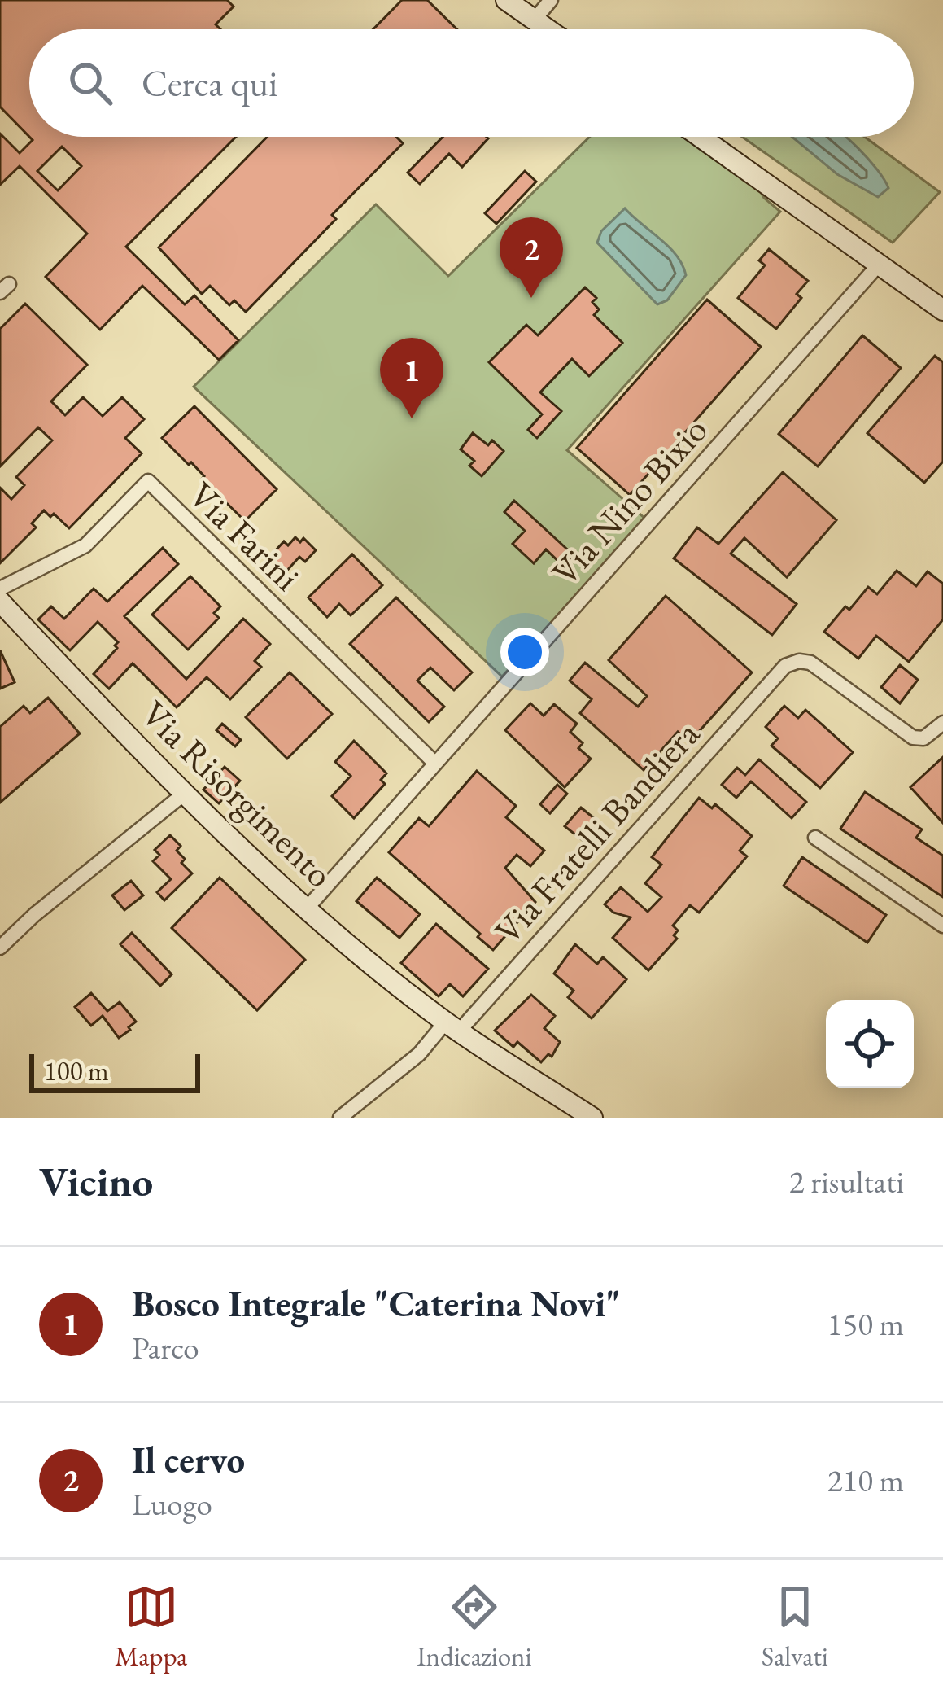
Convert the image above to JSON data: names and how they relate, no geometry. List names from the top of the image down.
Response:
{
  "streets": {
    "street": [
      "Via Nino Bixio",
      "Via Farini",
      "Via Risorgimento",
      "Via Fratelli Bandiera"
    ]
  },
  "crossings": [
    ["Via Nino Bixio", "Via Farini"],
    ["Via Nino Bixio", "Via Risorgimento"],
    ["Via Risorgimento", "Via Fratelli Bandiera"]
  ],
  "scale_bar": "100 m",
  "page": {
    "search": "Cerca qui",
    "pins": ["2", "1"],
    "scale": "100 m",
    "heading": ["Vicino", "2 risultati"],
    "list": [
      {
        "mark": "1",
        "name": "Bosco Integrale \"Caterina Novi\"",
        "note": "Parco",
        "value": "150 m"
      },
      {
        "mark": "2",
        "name": "Il cervo",
        "note": "Luogo",
        "value": "210 m"
      }
    ],
    "nav": ["Mappa", "Indicazioni", "Salvati"]
  }
}
